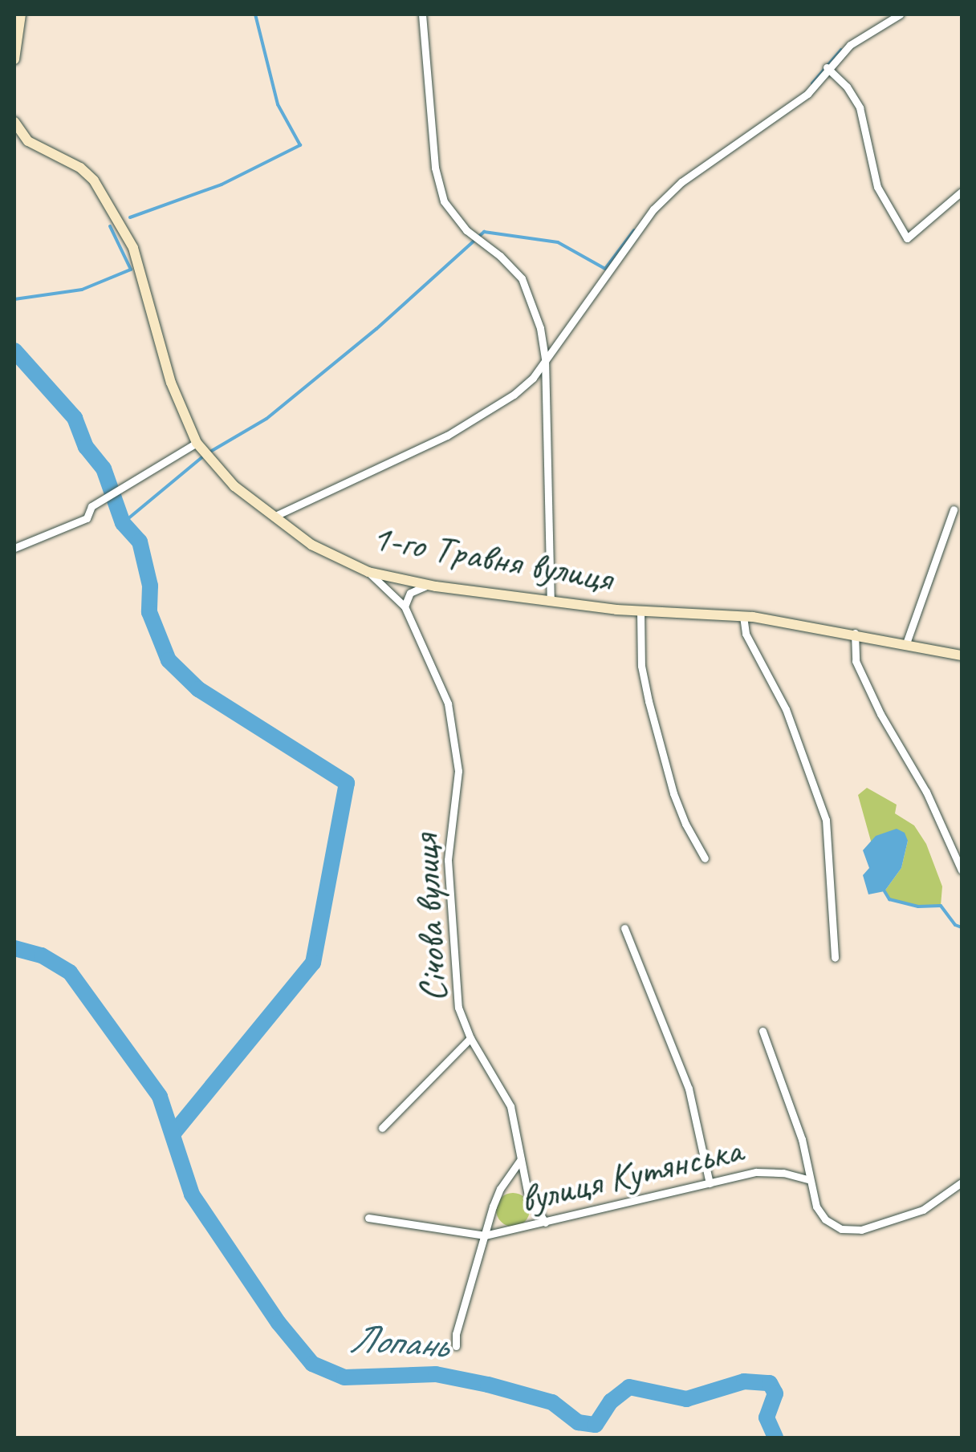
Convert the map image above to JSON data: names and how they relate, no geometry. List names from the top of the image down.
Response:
{
  "streets": {
    "street": ["1-го Травня вулиця", "Січова вулиця", "вулиця Кутянська"]
  },
  "crossings": [
    ["1-го Травня вулиця", "Січова вулиця"],
    ["Січова вулиця", "вулиця Кутянська"]
  ],
  "water": ["Лопань"]
}
